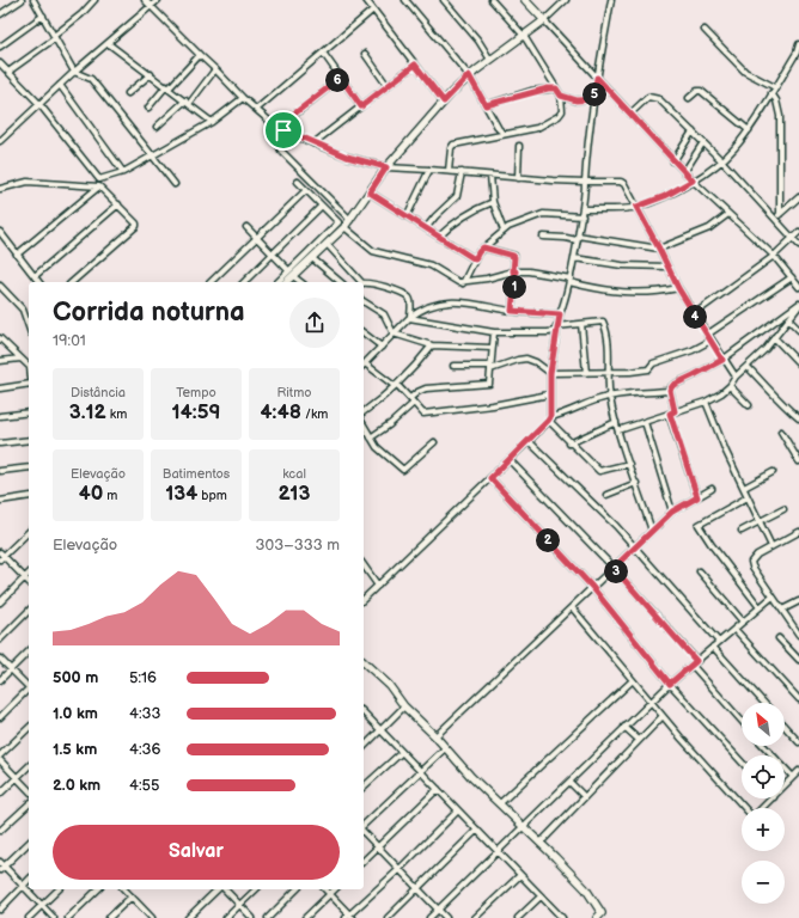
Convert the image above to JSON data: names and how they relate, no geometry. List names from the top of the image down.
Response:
{
  "north": "top left",
  "page": {
    "pins": [
      "6",
      "5",
      "1",
      "4",
      "2",
      "3"
    ],
    "heading": ["Corrida noturna", "19:01"],
    "stats": [
      ["Distância", "3.12 km"],
      ["Tempo", "14:59"],
      ["Ritmo", "4:48 /km"],
      ["Elevação", "40 m"],
      ["Batimentos", "134 bpm"],
      ["kcal", "213"]
    ],
    "chart": ["Elevação", "303–333 m"],
    "list": [
      {
        "name": "500 m",
        "note": "5:16"
      },
      {
        "name": "1.0 km",
        "note": "4:33"
      },
      {
        "name": "1.5 km",
        "note": "4:36"
      },
      {
        "name": "2.0 km",
        "note": "4:55"
      }
    ],
    "map_buttons": ["+", "−"],
    "buttons": "Salvar"
  }
}
